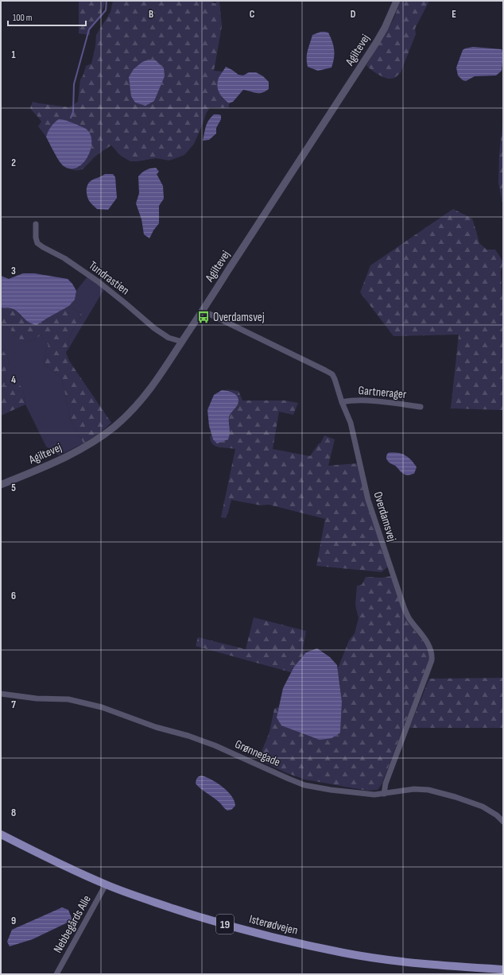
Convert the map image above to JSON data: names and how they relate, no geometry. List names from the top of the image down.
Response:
{
  "streets": {
    "main road": ["19", "Isterødvejen"],
    "street": [
      "Agiltevej",
      "Tundrastien",
      "Gartnerager",
      "Overdamsvej",
      "Grønnegade",
      "Nebbegårds Alle"
    ]
  },
  "crossings": [
    ["Agiltevej", "Tundrastien"],
    ["Agiltevej", "Overdamsvej"],
    ["Gartnerager", "Overdamsvej"],
    ["Overdamsvej", "Grønnegade"],
    ["Nebbegårds Alle", "Isterødvejen"]
  ],
  "places": {
    "bus stop": ["Overdamsvej"]
  },
  "scale_bar": "100 m",
  "grid": {
    "columns": [
      "B",
      "C",
      "D",
      "E"
    ],
    "rows": [
      "1",
      "2",
      "3",
      "4",
      "5",
      "6",
      "7",
      "8",
      "9"
    ]
  }
}
